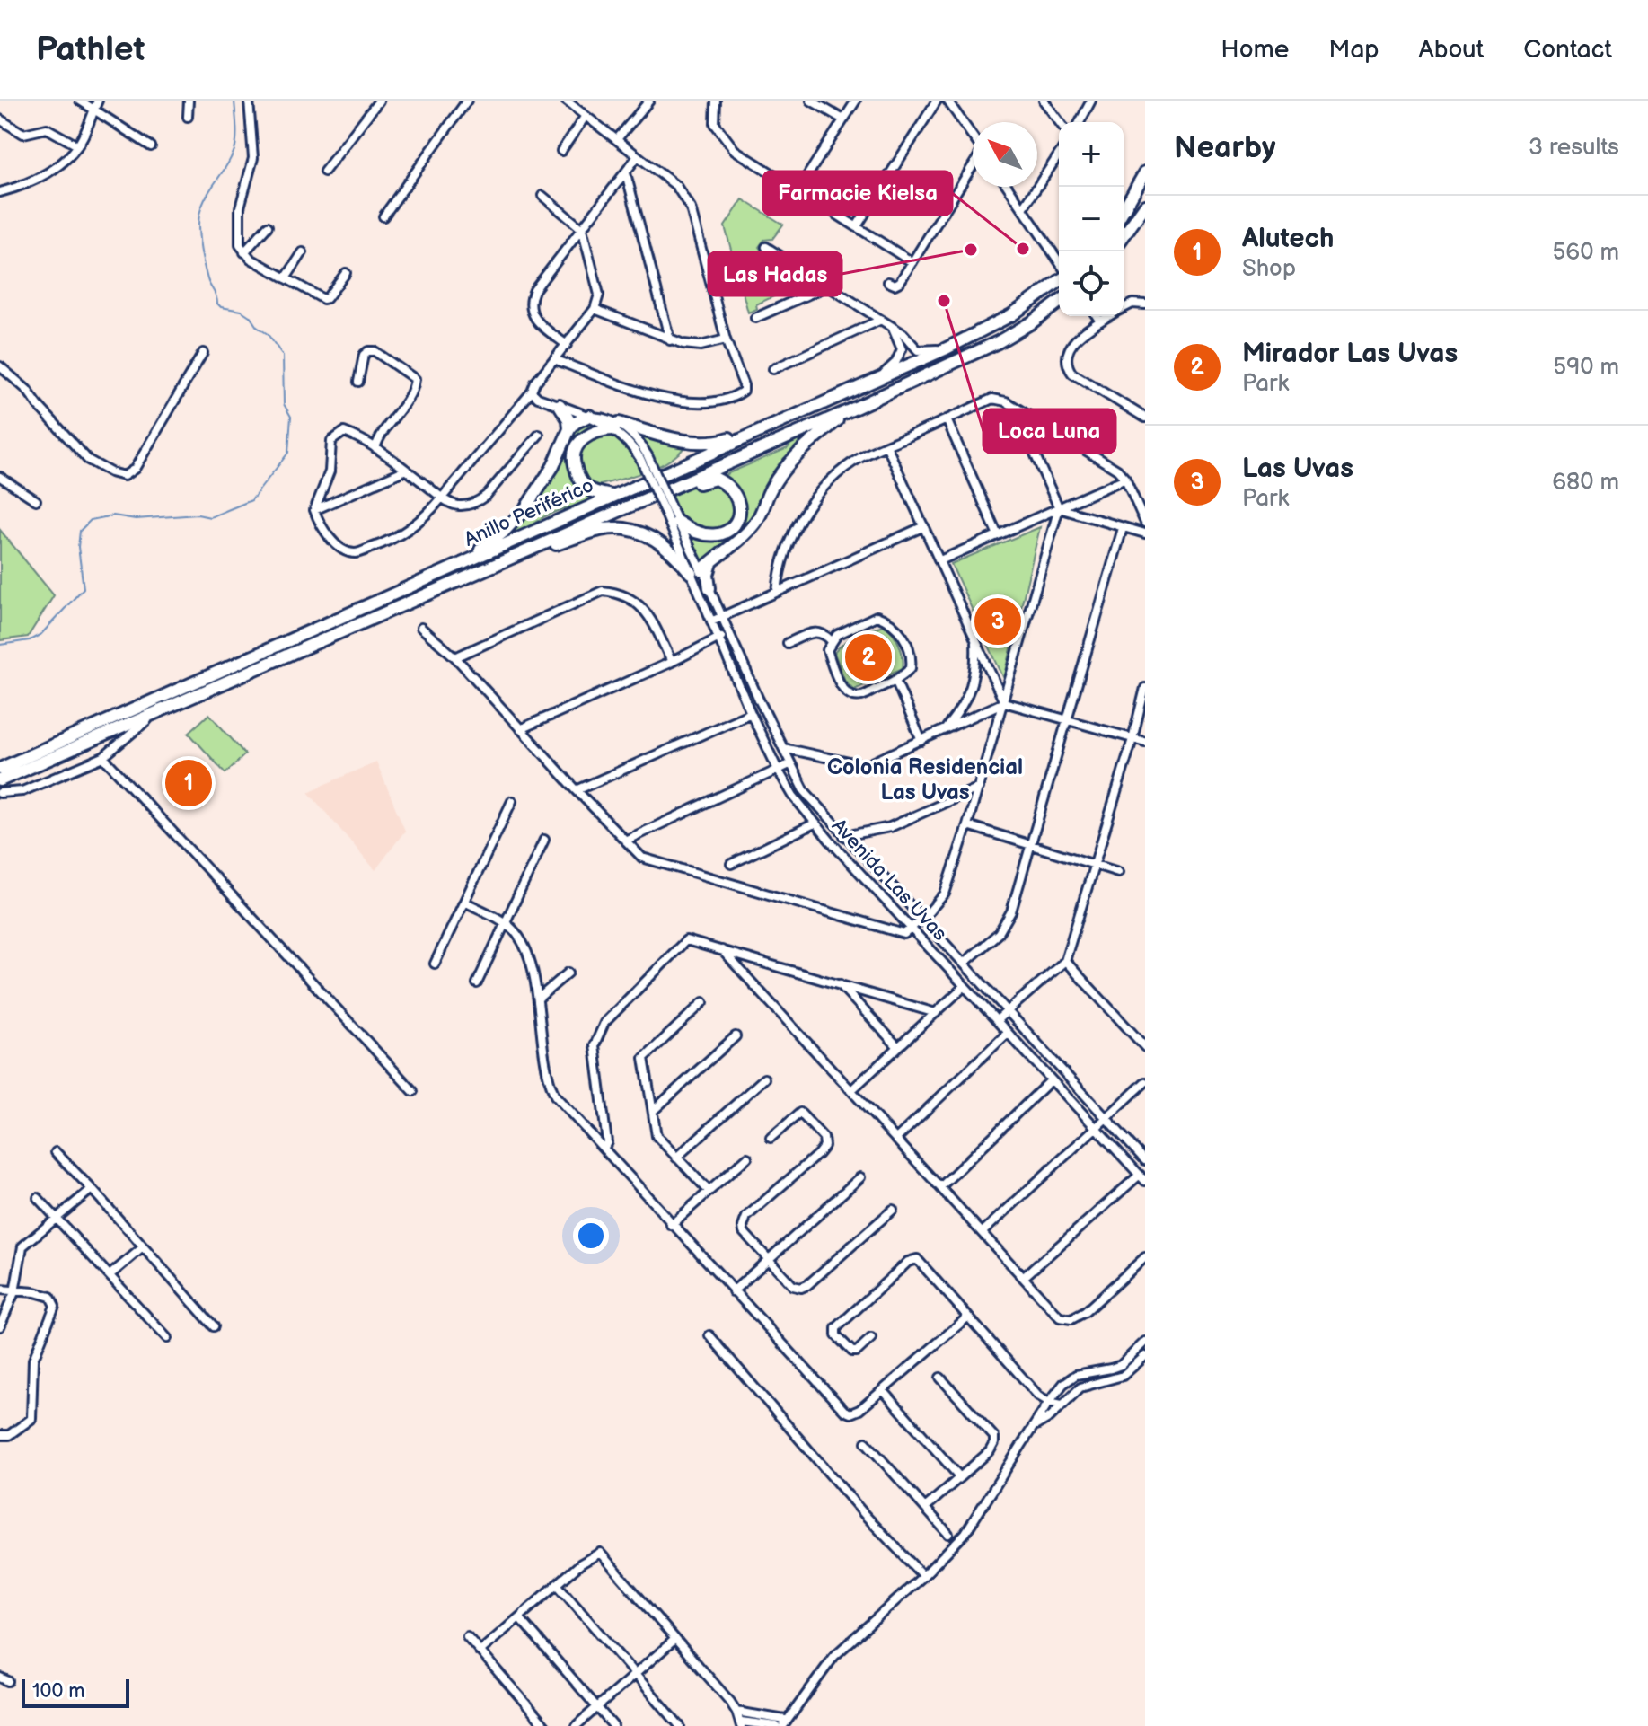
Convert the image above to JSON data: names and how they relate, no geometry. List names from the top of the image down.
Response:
{
  "streets": {
    "highway": ["Anillo Periférico"],
    "street": ["Avenida Las Uvas"]
  },
  "districts": ["Colonia Residencial Las Uvas"],
  "places": ["Farmacie Kielsa", "Las Hadas", "Loca Luna"],
  "scale_bar": "100 m",
  "north": "top left",
  "page": {
    "header": "Pathlet",
    "nav": [
      "Home",
      "Map",
      "About",
      "Contact"
    ],
    "heading": ["Nearby", "3 results"],
    "map_buttons": ["+", "−"],
    "list": [
      {
        "mark": "1",
        "name": "Alutech",
        "note": "Shop",
        "value": "560 m"
      },
      {
        "mark": "2",
        "name": "Mirador Las Uvas",
        "note": "Park",
        "value": "590 m"
      },
      {
        "mark": "3",
        "name": "Las Uvas",
        "note": "Park",
        "value": "680 m"
      }
    ],
    "pins": ["3", "2", "1"],
    "scale": "100 m"
  }
}
